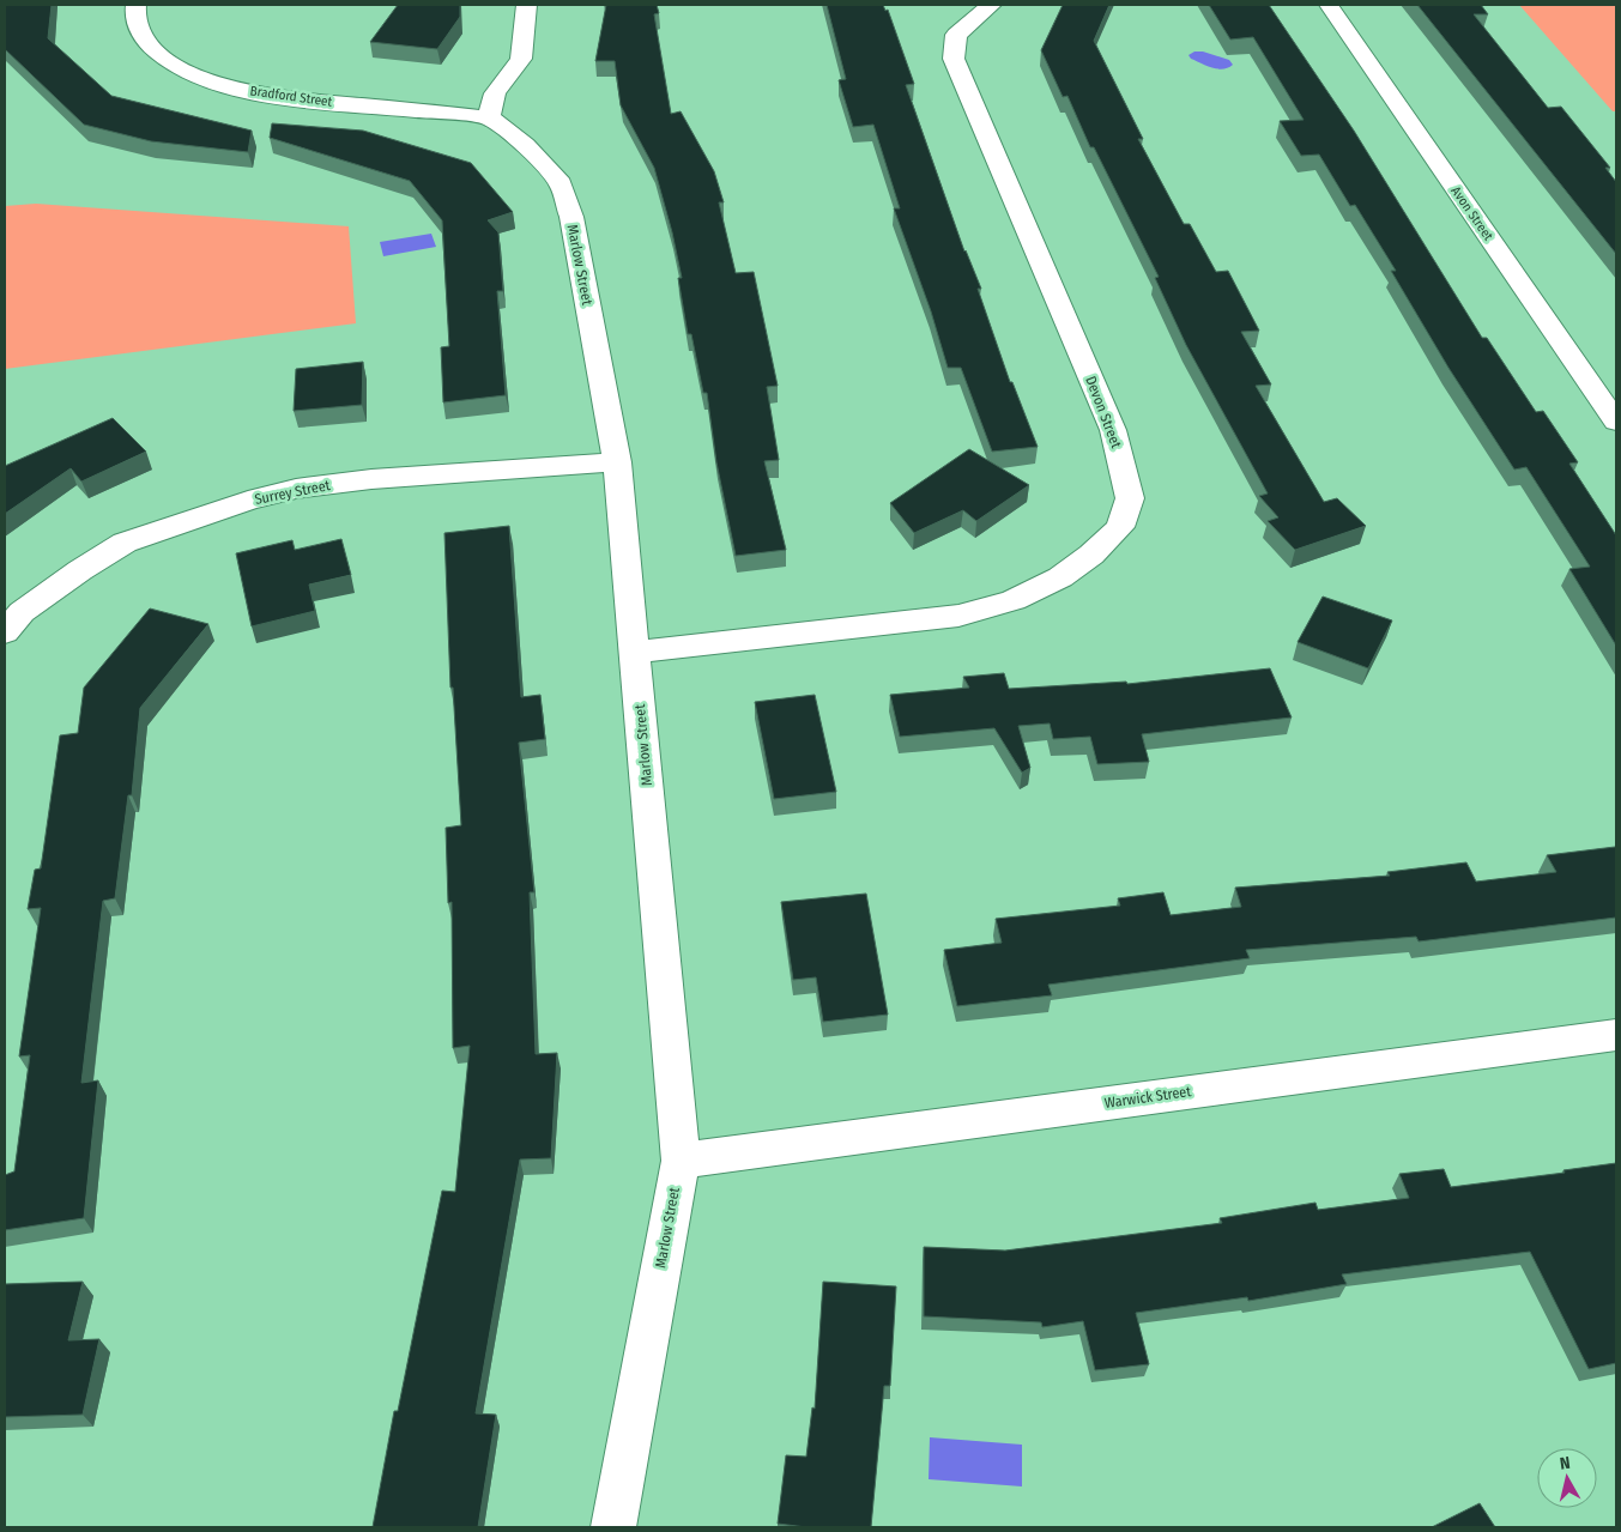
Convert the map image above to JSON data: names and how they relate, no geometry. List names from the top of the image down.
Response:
{
  "streets": {
    "street": [
      "Bradford Street",
      "Avon Street",
      "Marlow Street",
      "Devon Street",
      "Surrey Street",
      "Warwick Street"
    ]
  },
  "crossings": [
    ["Bradford Street", "Marlow Street"],
    ["Marlow Street", "Devon Street"],
    ["Marlow Street", "Surrey Street"],
    ["Marlow Street", "Warwick Street"]
  ],
  "north": "top"
}
